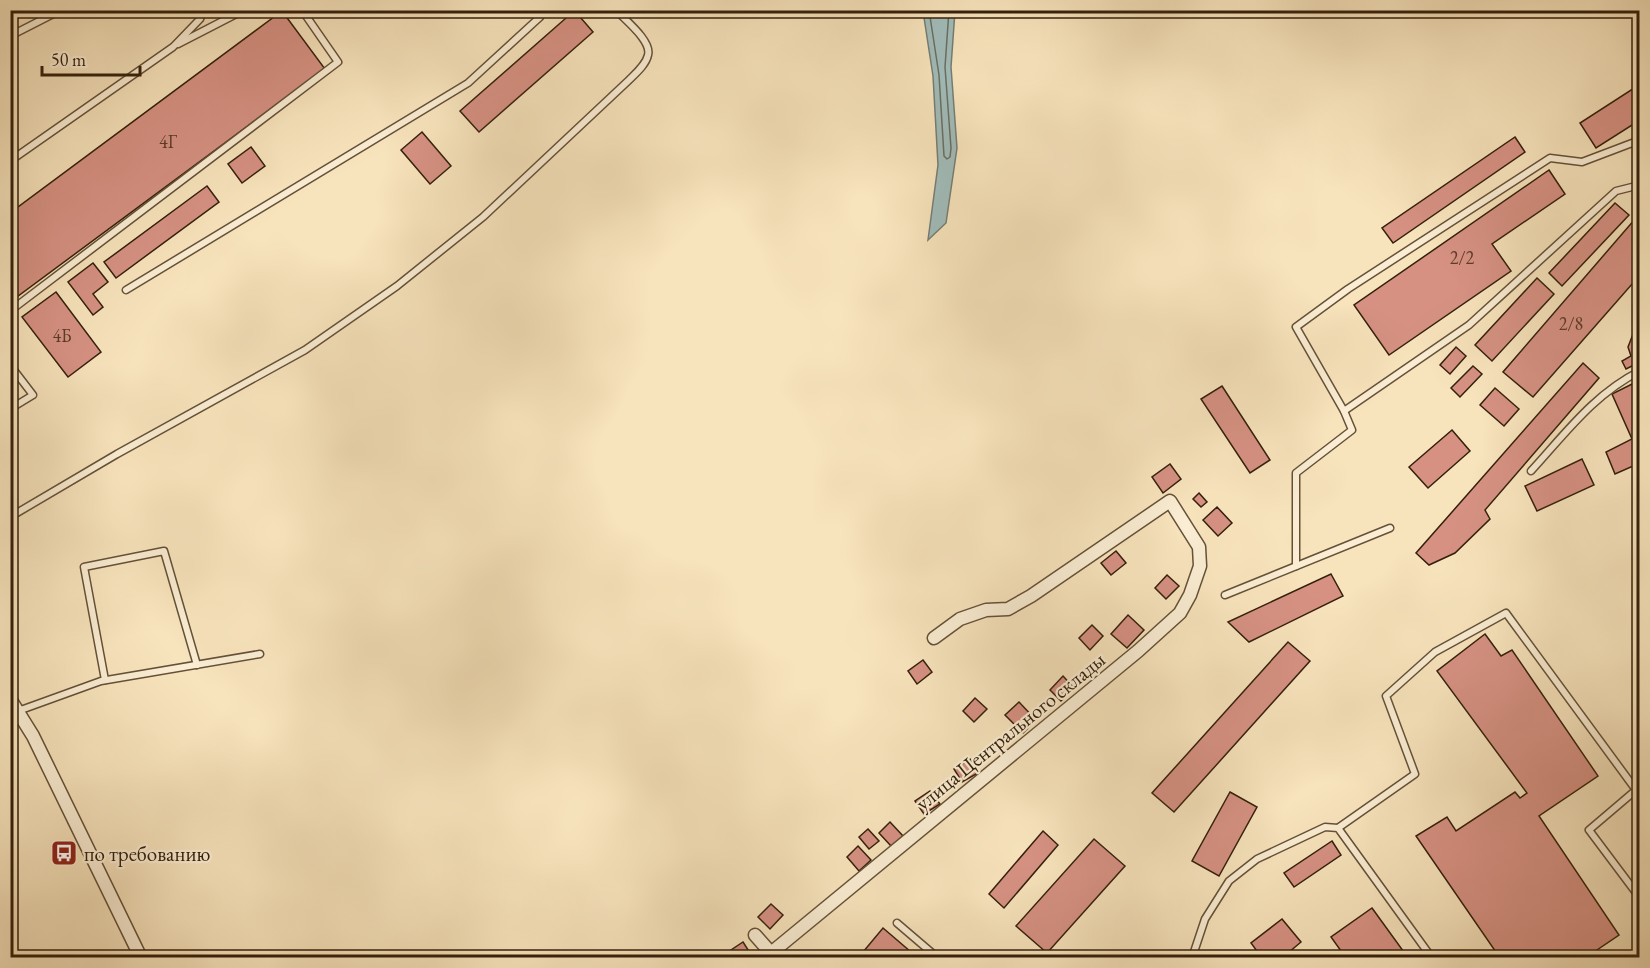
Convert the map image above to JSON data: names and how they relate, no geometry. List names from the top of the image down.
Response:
{
  "streets": {
    "street": ["улица Центрального склады"]
  },
  "places": {
    "bus stop": ["по требованию"]
  },
  "house_numbers": [
    "4Г",
    "2/2",
    "2/8",
    "4Б"
  ],
  "scale_bar": "50 m"
}
